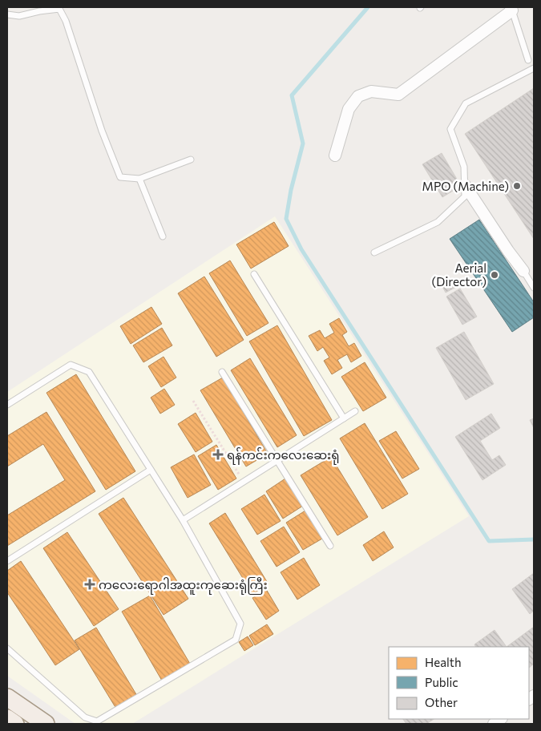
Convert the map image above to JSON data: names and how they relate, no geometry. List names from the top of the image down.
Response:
{
  "places": {
    "other": ["MPO (Machine)", "Aerial (Director)"],
    "health": ["ရန်ကင်းကလေးဆေးရုံ", "ကလေးရောဂါအထူးကုဆေးရုံကြီး"]
  },
  "legend": ["Health", "Public", "Other"]
}
